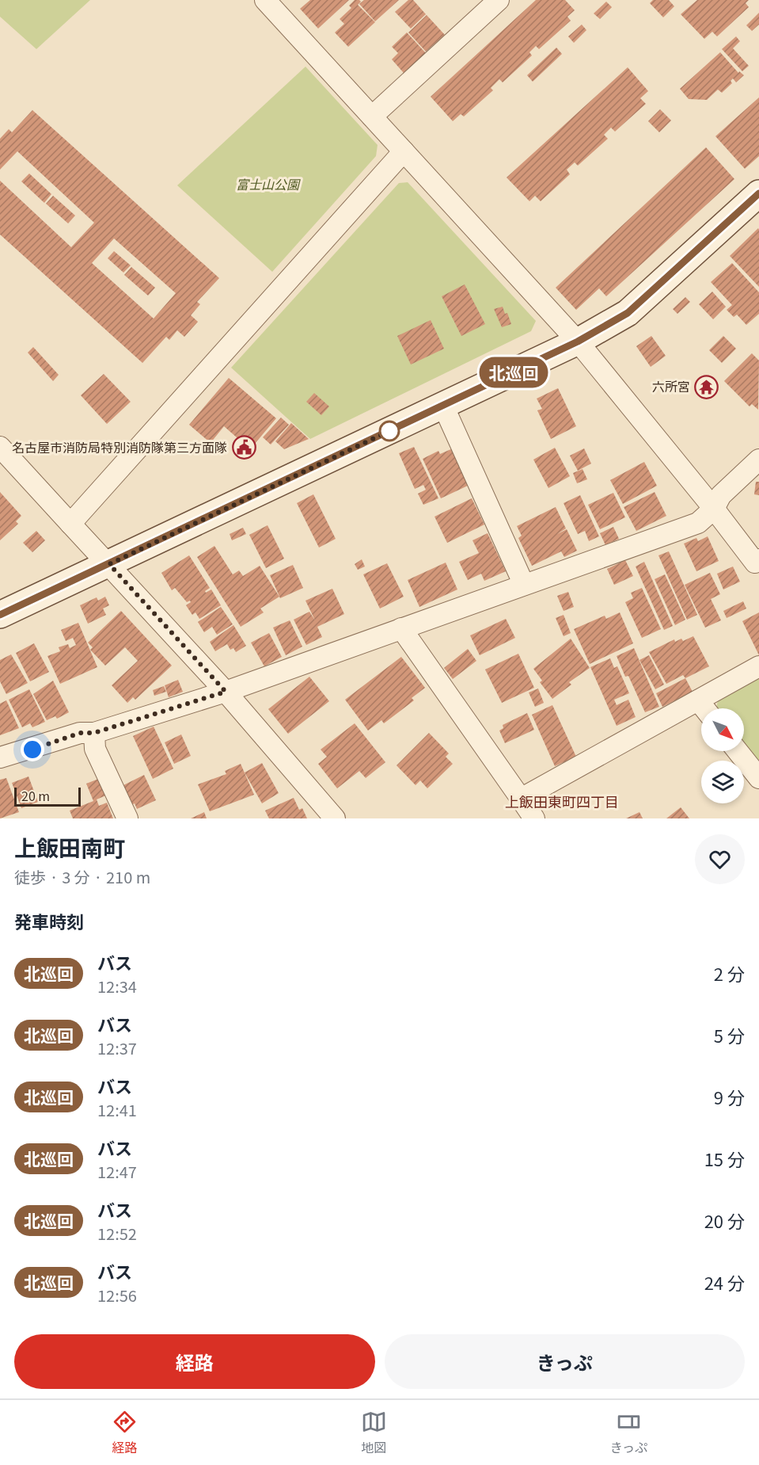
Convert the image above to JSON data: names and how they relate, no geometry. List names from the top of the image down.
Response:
{
  "districts": ["上飯田東町四丁目"],
  "parks": ["富士山公園"],
  "places": {
    "temple": ["六所宮"],
    "public building": ["名古屋市消防局特別消防隊第三方面隊"]
  },
  "lines": ["bus line 北巡回"],
  "scale_bar": "20 m",
  "north": "bottom right",
  "page": {
    "on_map": "北巡回",
    "scale": "20 m",
    "heading": [
      ["上飯田南町", "徒歩 · 3 分 · 210 m"],
      "発車時刻"
    ],
    "list": [
      {
        "mark": "北巡回",
        "name": "バス",
        "note": "12:34",
        "value": "2 分"
      },
      {
        "mark": "北巡回",
        "name": "バス",
        "note": "12:37",
        "value": "5 分"
      },
      {
        "mark": "北巡回",
        "name": "バス",
        "note": "12:41",
        "value": "9 分"
      },
      {
        "mark": "北巡回",
        "name": "バス",
        "note": "12:47",
        "value": "15 分"
      },
      {
        "mark": "北巡回",
        "name": "バス",
        "note": "12:52",
        "value": "20 分"
      },
      {
        "mark": "北巡回",
        "name": "バス",
        "note": "12:56",
        "value": "24 分"
      }
    ],
    "buttons": ["経路", "きっぷ"],
    "tabs": ["経路", "地図", "きっぷ"]
  }
}
